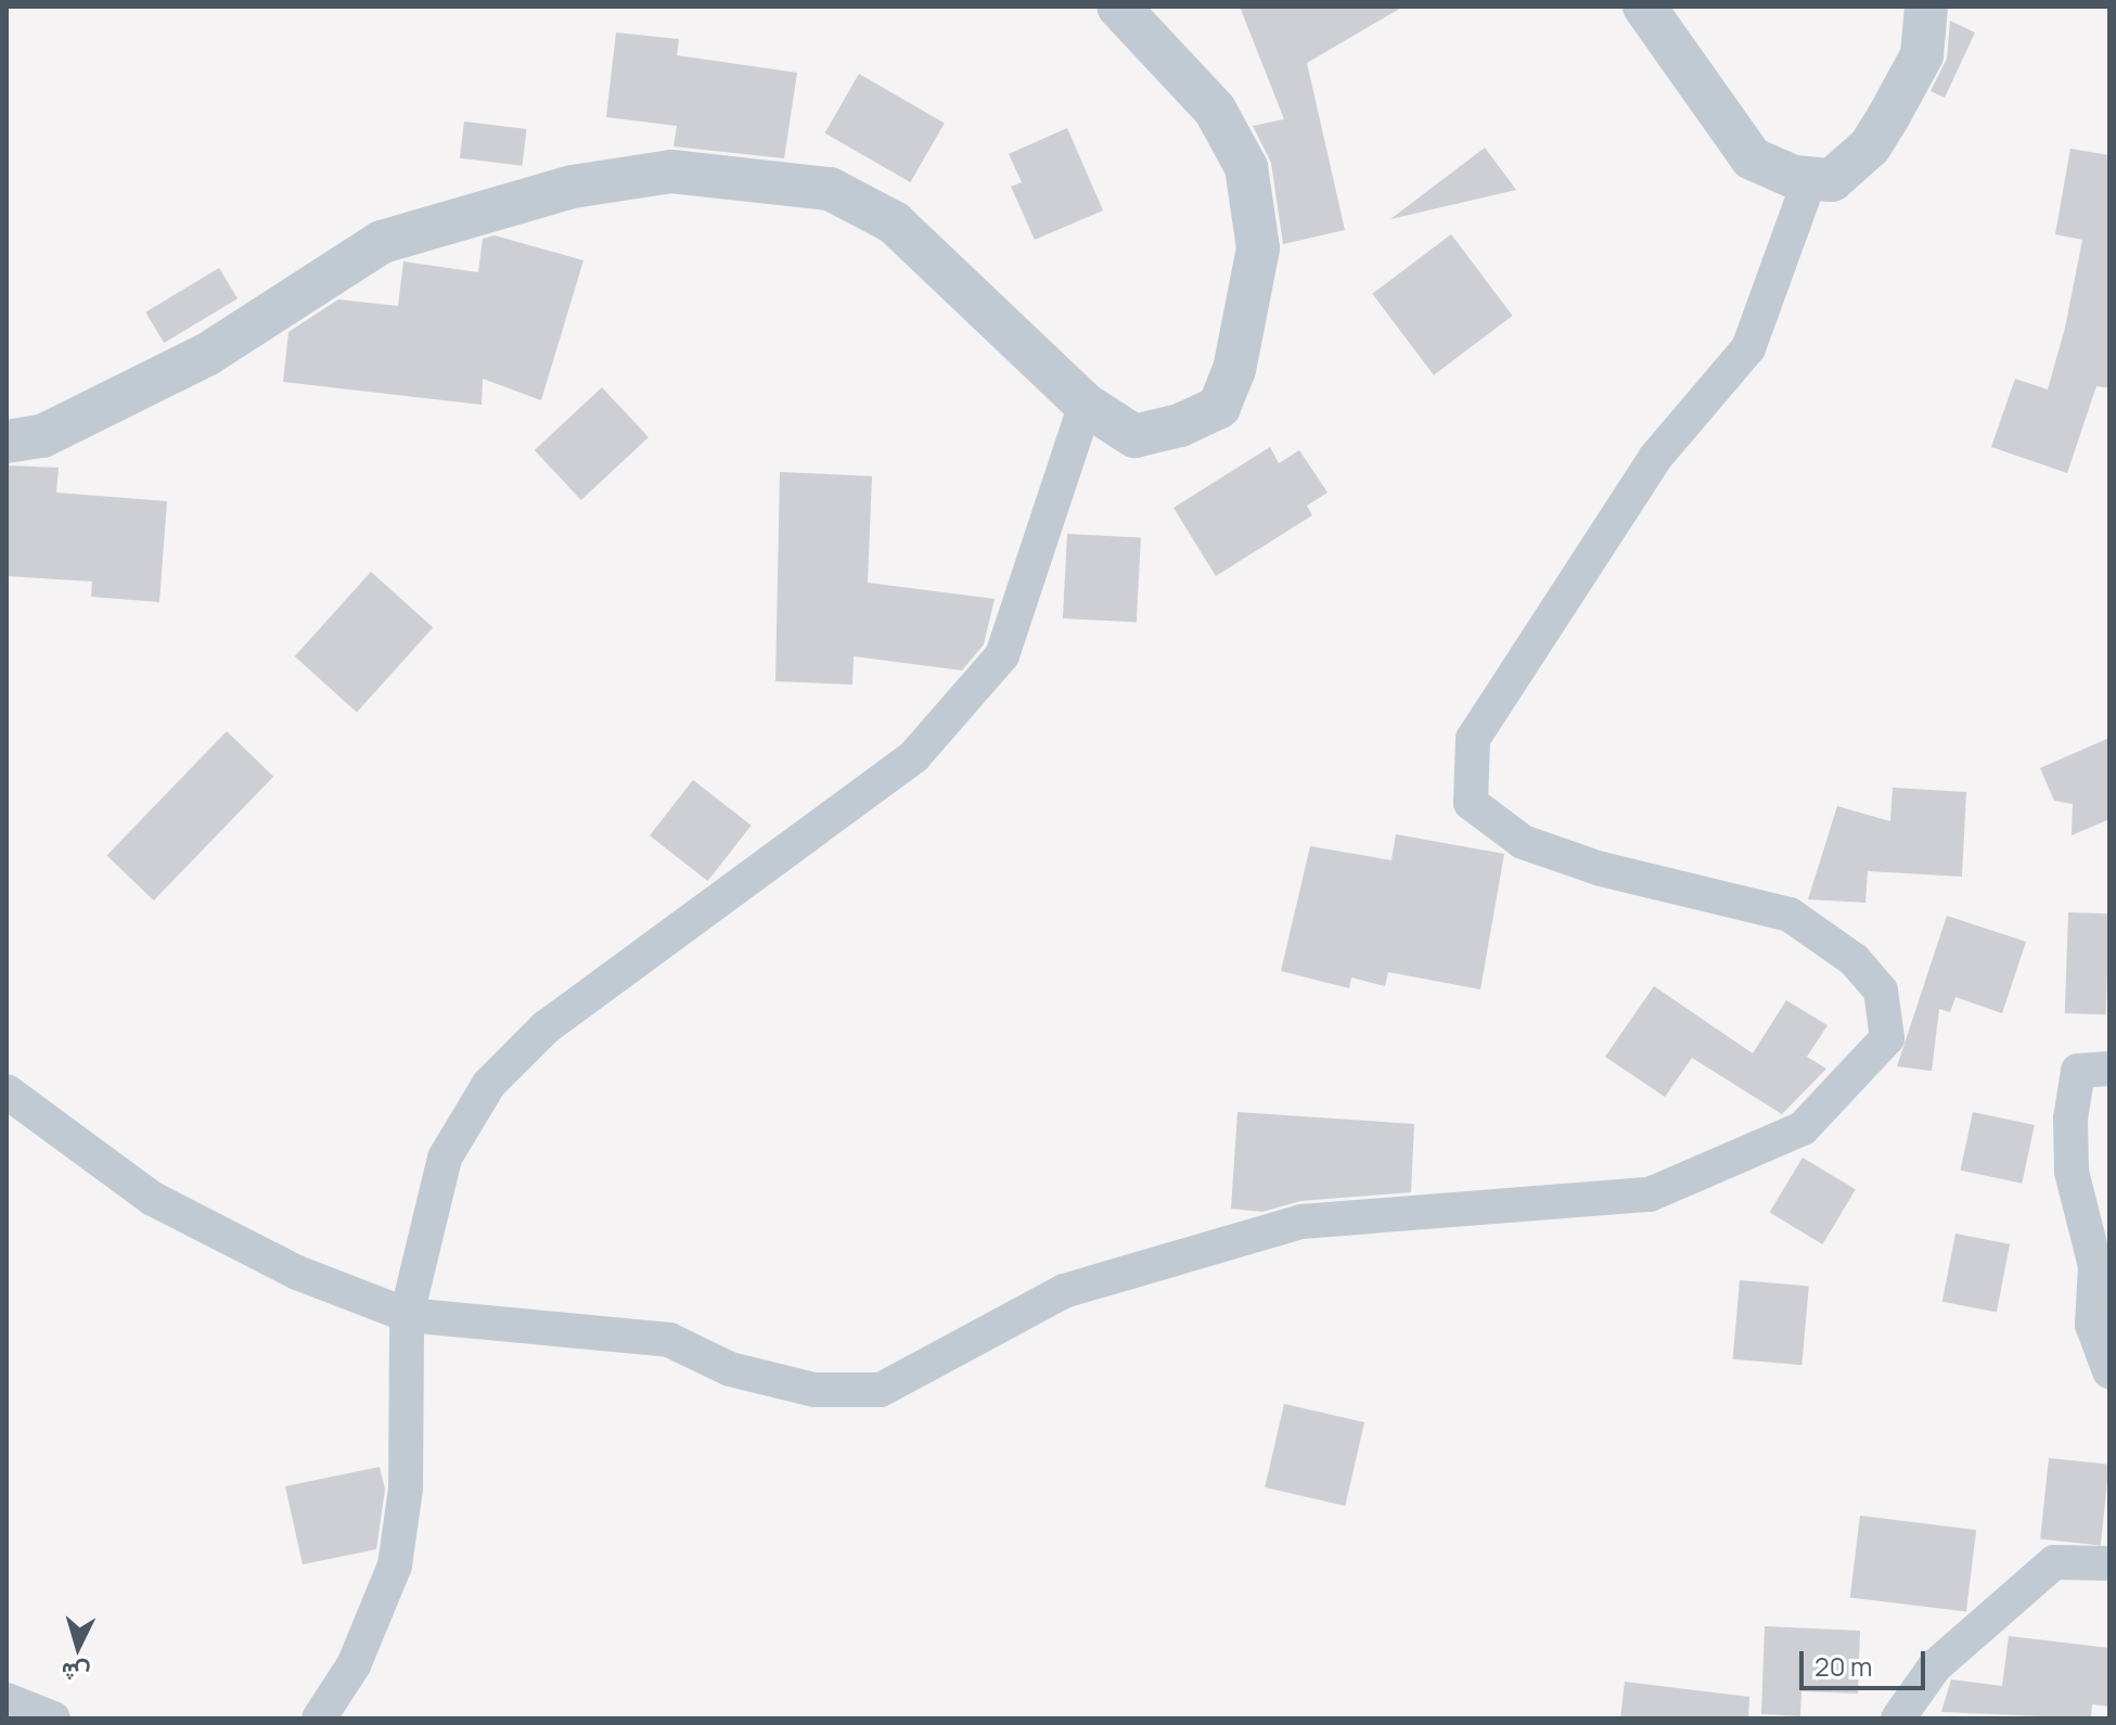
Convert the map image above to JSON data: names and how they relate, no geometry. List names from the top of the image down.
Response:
{
  "scale_bar": "20 m",
  "north": "bottom"
}
